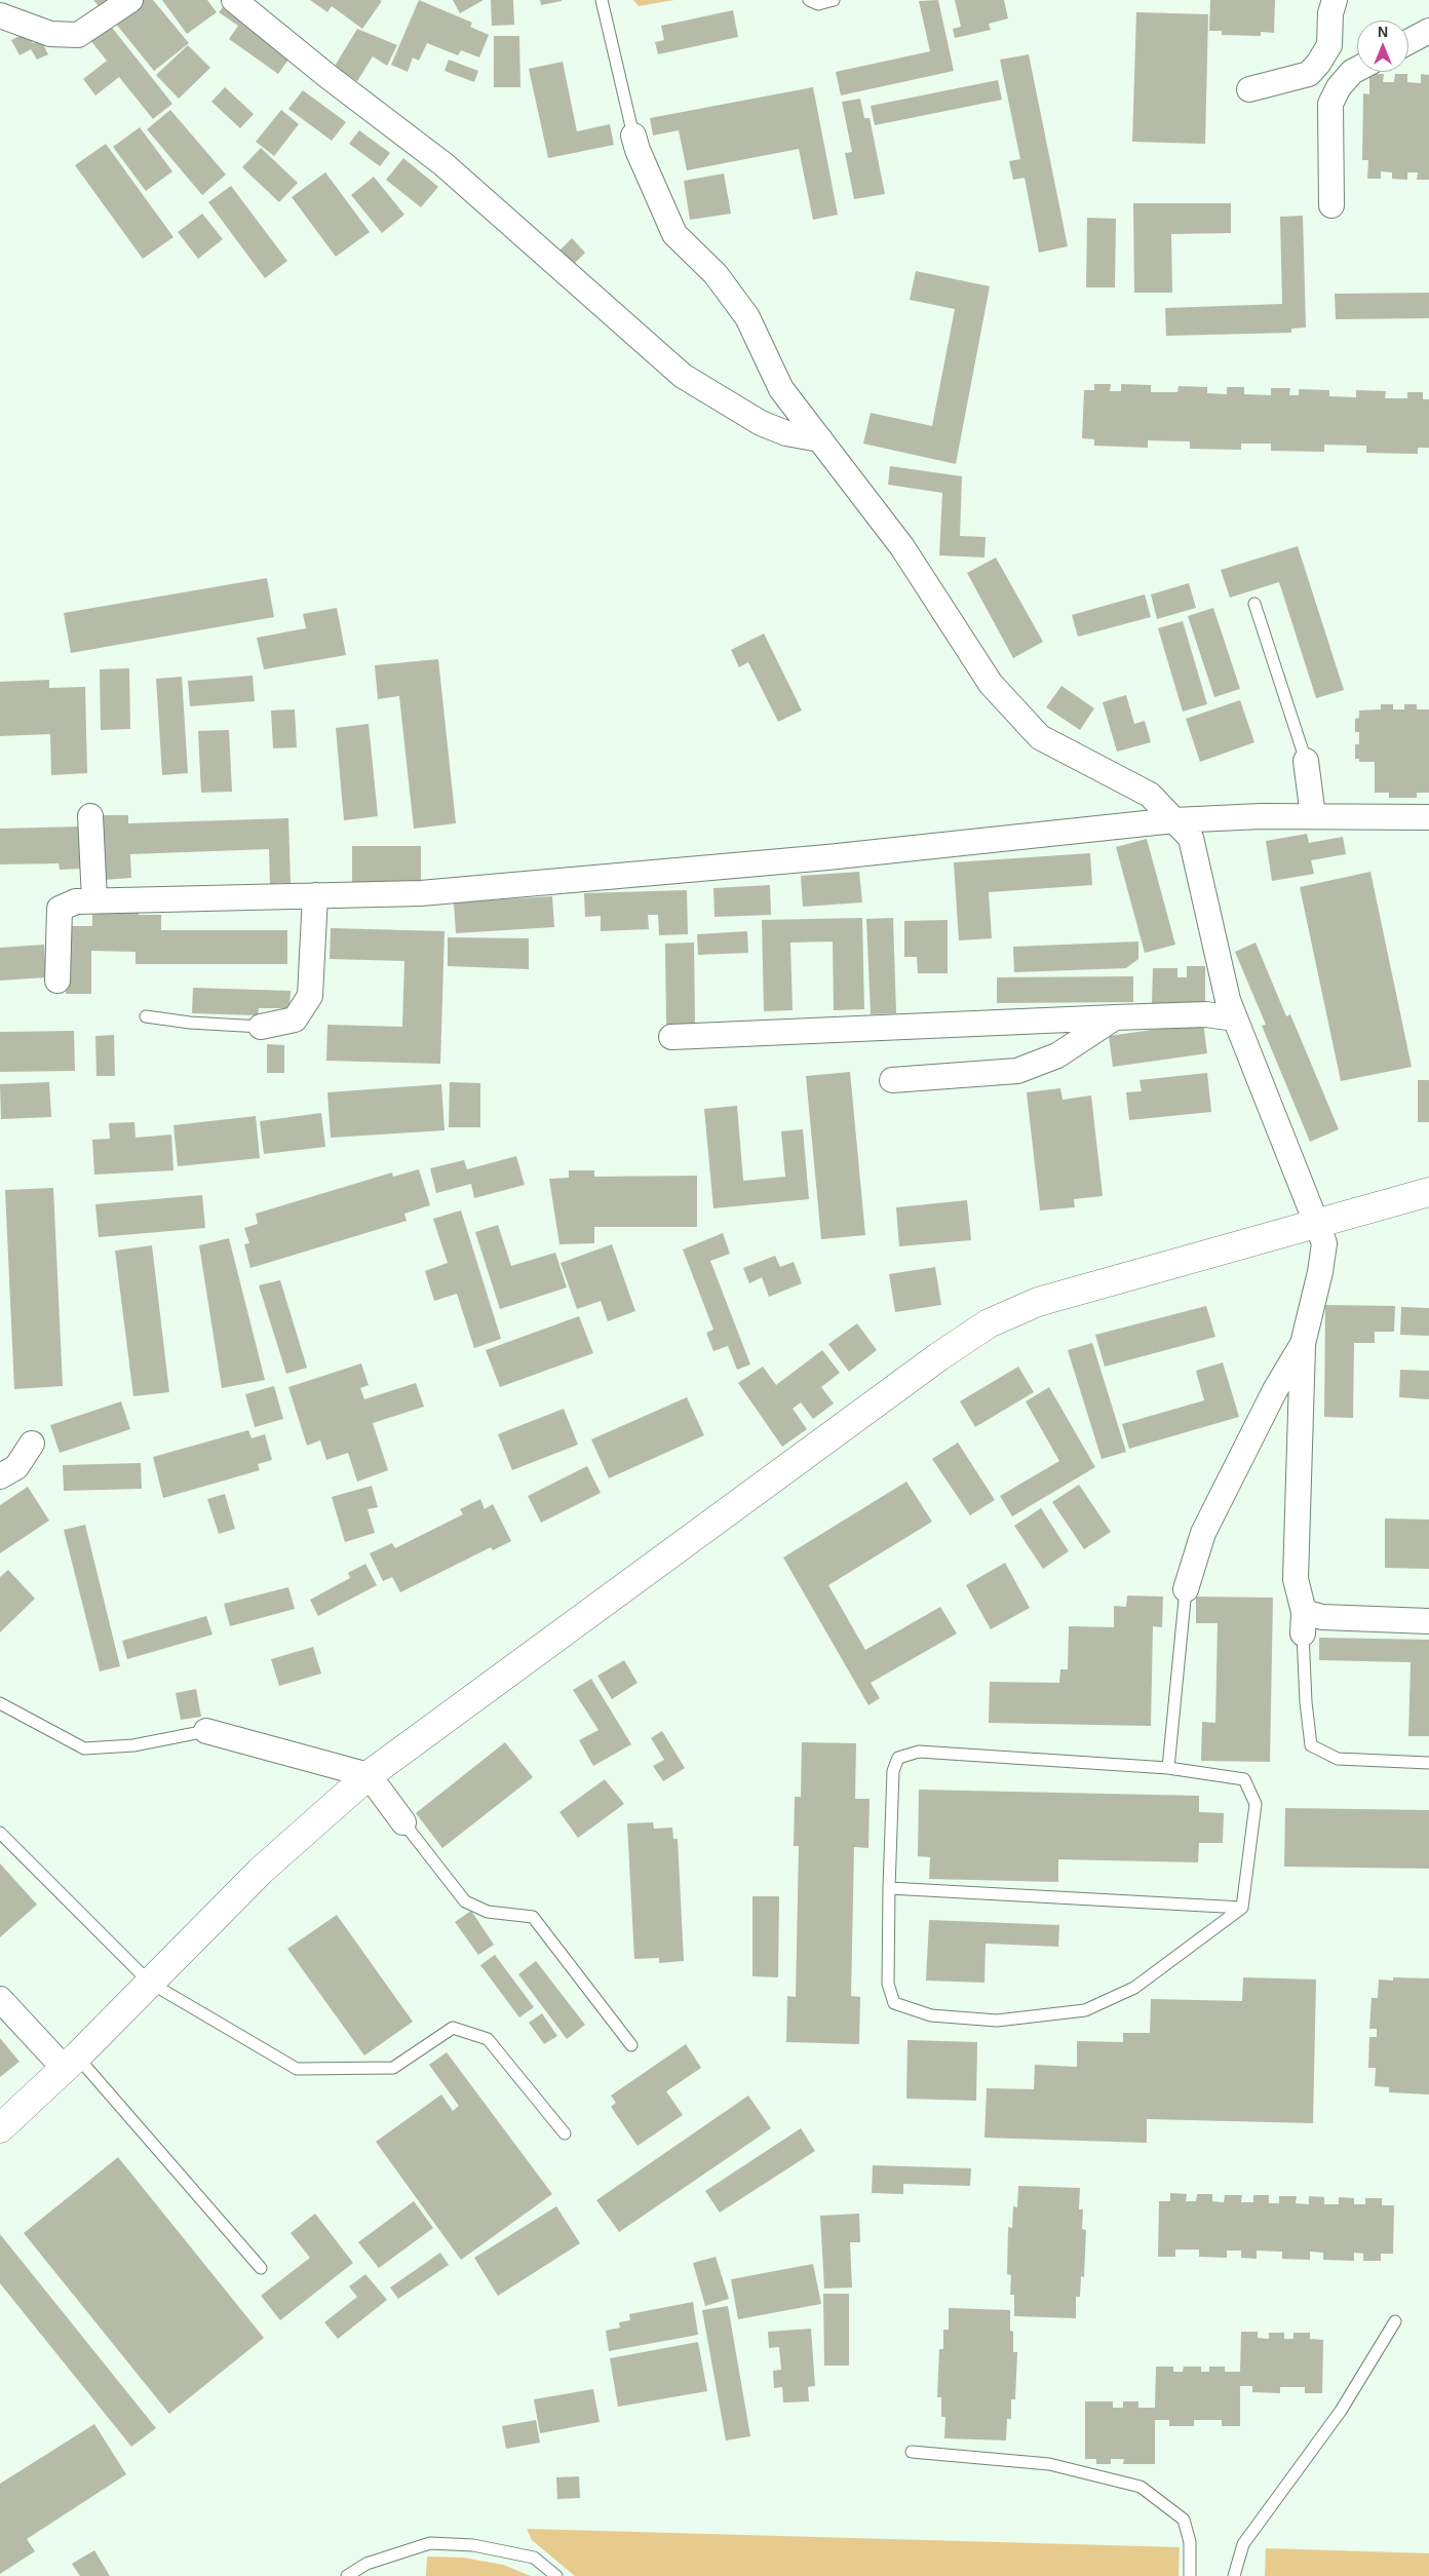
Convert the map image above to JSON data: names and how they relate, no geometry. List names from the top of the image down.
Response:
{
  "north": "top"
}
